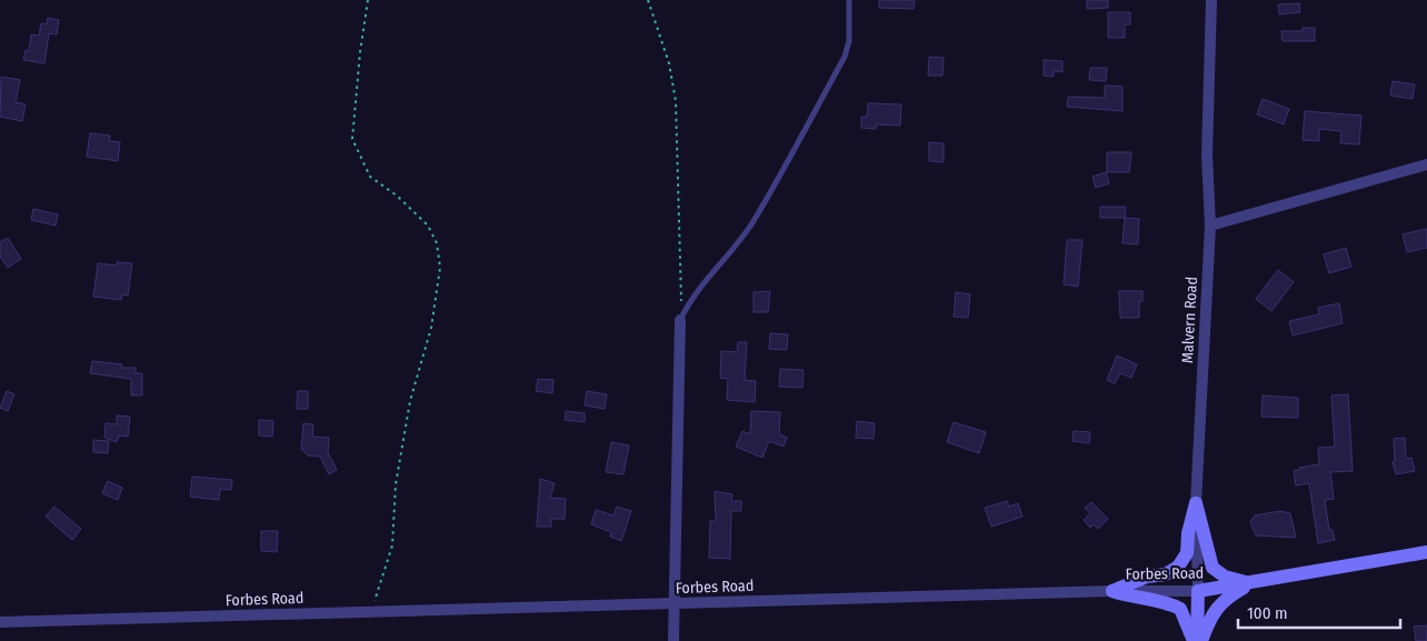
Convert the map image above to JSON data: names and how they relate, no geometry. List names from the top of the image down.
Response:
{
  "streets": {
    "main road": ["Malvern Road", "Forbes Road"]
  },
  "crossings": [
    ["Malvern Road", "Forbes Road"]
  ],
  "scale_bar": "100 m"
}
